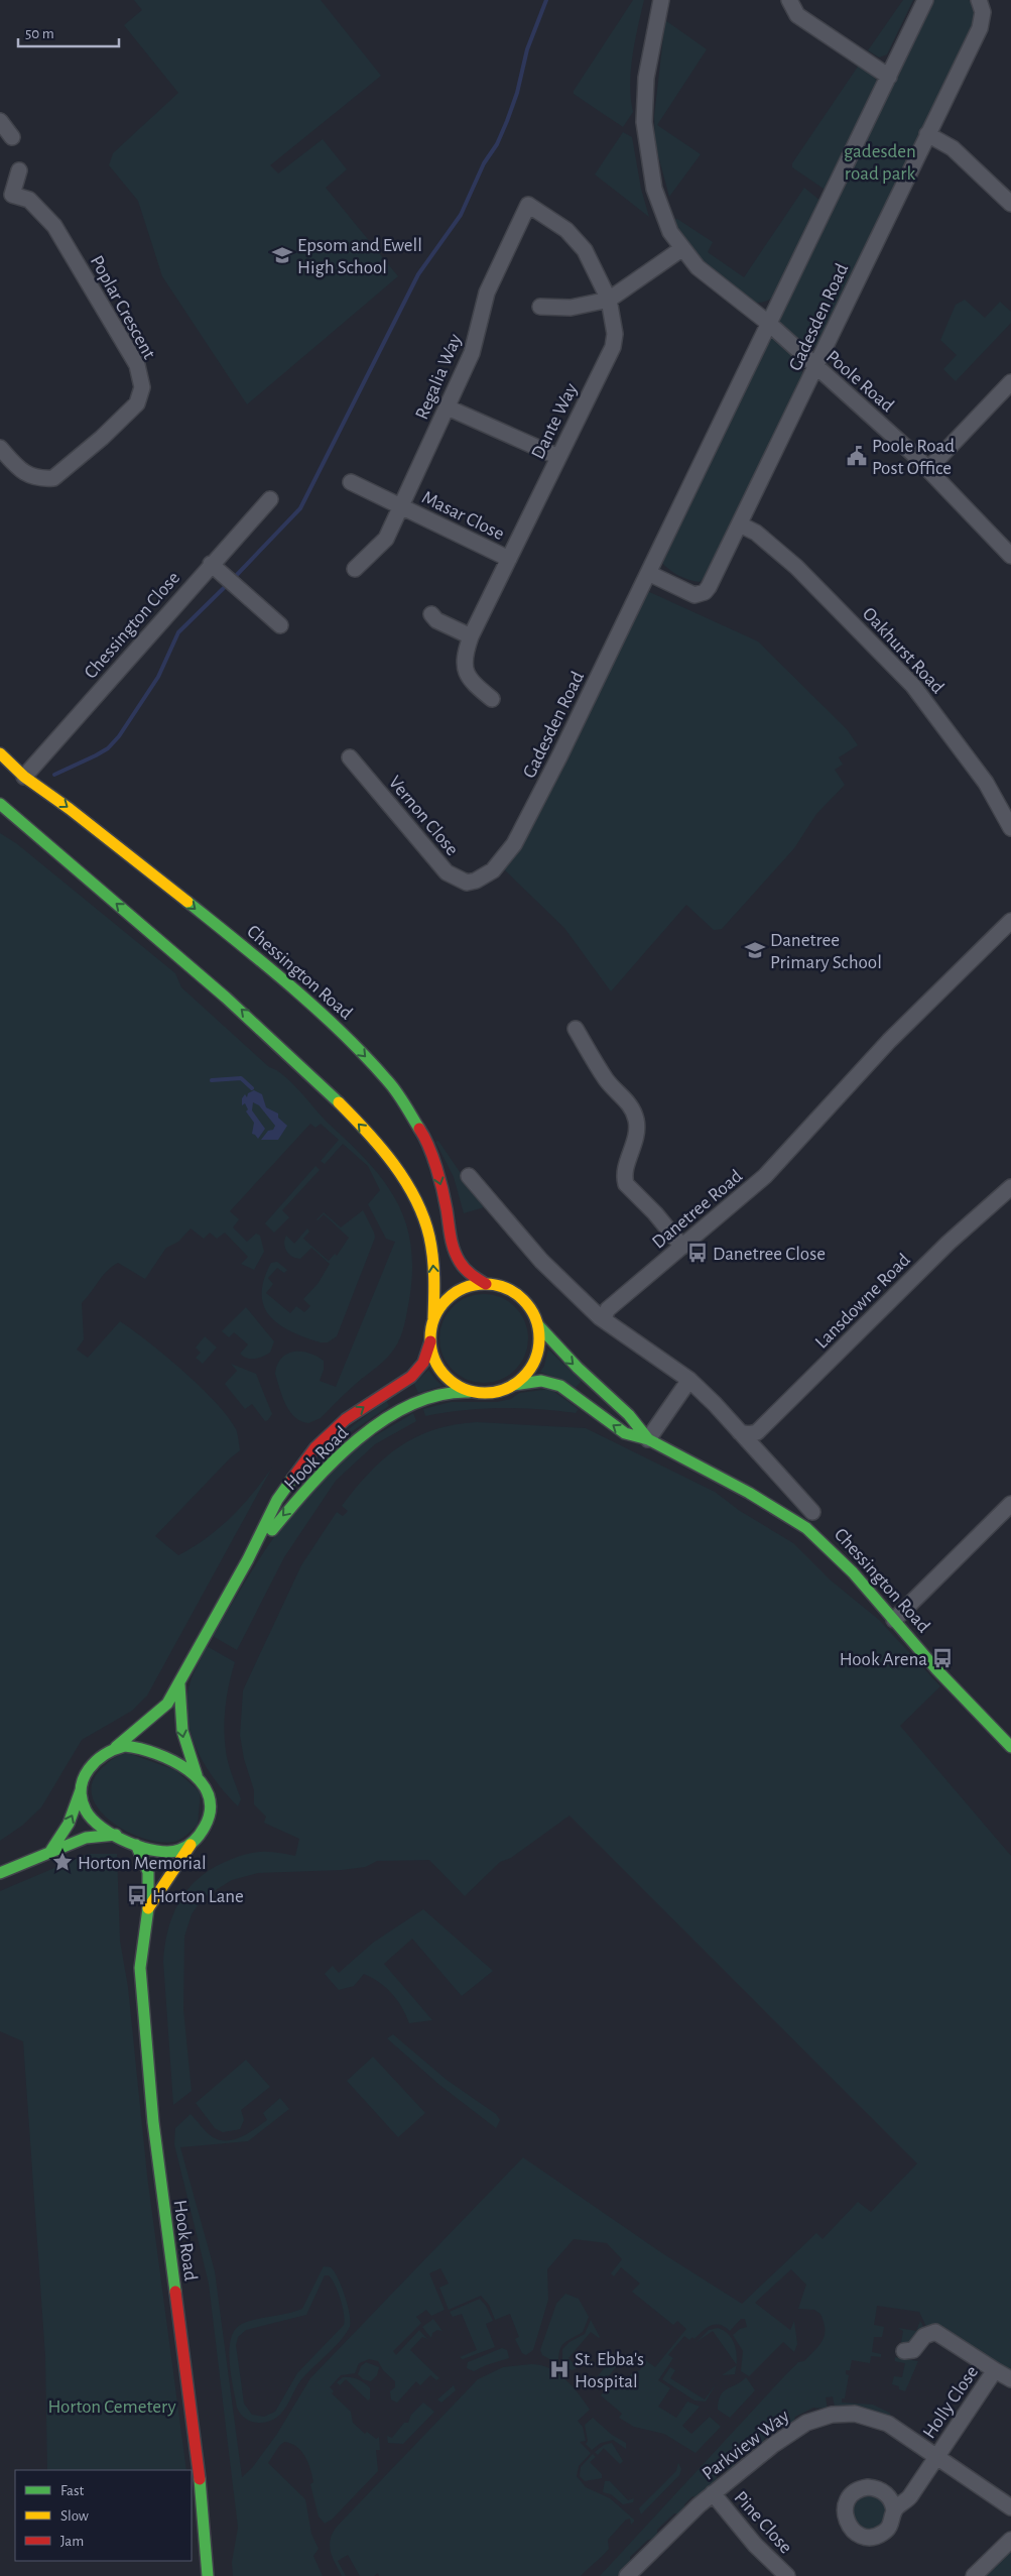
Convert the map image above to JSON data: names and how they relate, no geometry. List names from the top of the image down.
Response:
{
  "streets": {
    "main road": ["Chessington Road", "Hook Road"],
    "street": [
      "Poplar Crescent",
      "Gadesden Road",
      "Regalia Way",
      "Poole Road",
      "Dante Way",
      "Masar Close",
      "Chessington Close",
      "Oakhurst Road",
      "Vernon Close",
      "Danetree Road",
      "Lansdowne Road",
      "Holly Close",
      "Parkview Way",
      "Pine Close"
    ]
  },
  "crossings": [
    ["Gadesden Road", "Poole Road"],
    ["Gadesden Road", "Oakhurst Road"],
    ["Gadesden Road", "Vernon Close"],
    ["Regalia Way", "Dante Way"],
    ["Regalia Way", "Masar Close"],
    ["Dante Way", "Masar Close"],
    ["Chessington Close", "Chessington Road"],
    ["Chessington Road", "Hook Road"],
    ["Holly Close", "Parkview Way"],
    ["Parkview Way", "Pine Close"]
  ],
  "parks": ["gadesden road park", "Horton Cemetery"],
  "places": {
    "school or university": ["Epsom and Ewell High School", "Danetree Primary School"],
    "public building": ["Poole Road Post Office"],
    "bus stop": ["Danetree Close", "Hook Arena", "Horton Lane"],
    "place": ["Horton Memorial"],
    "hospital": ["St. Ebba's Hospital"]
  },
  "legend": ["Fast", "Slow", "Jam"],
  "scale_bar": "50 m"
}
